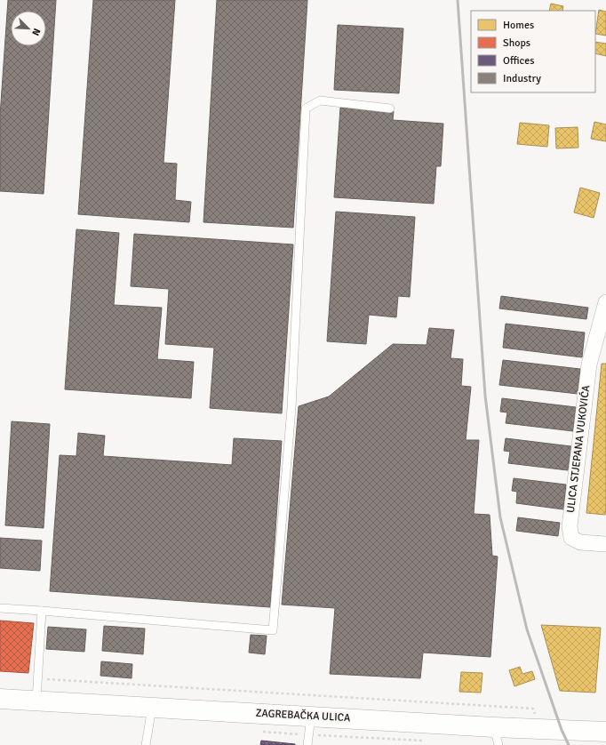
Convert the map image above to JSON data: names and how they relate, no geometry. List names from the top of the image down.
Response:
{
  "streets": {
    "main road": ["ZAGREBAČKA ULICA"],
    "street": ["ULICA STJEPANA VUKOVIĆA"]
  },
  "legend": [
    "Homes",
    "Shops",
    "Offices",
    "Industry"
  ],
  "north": "bottom right"
}
